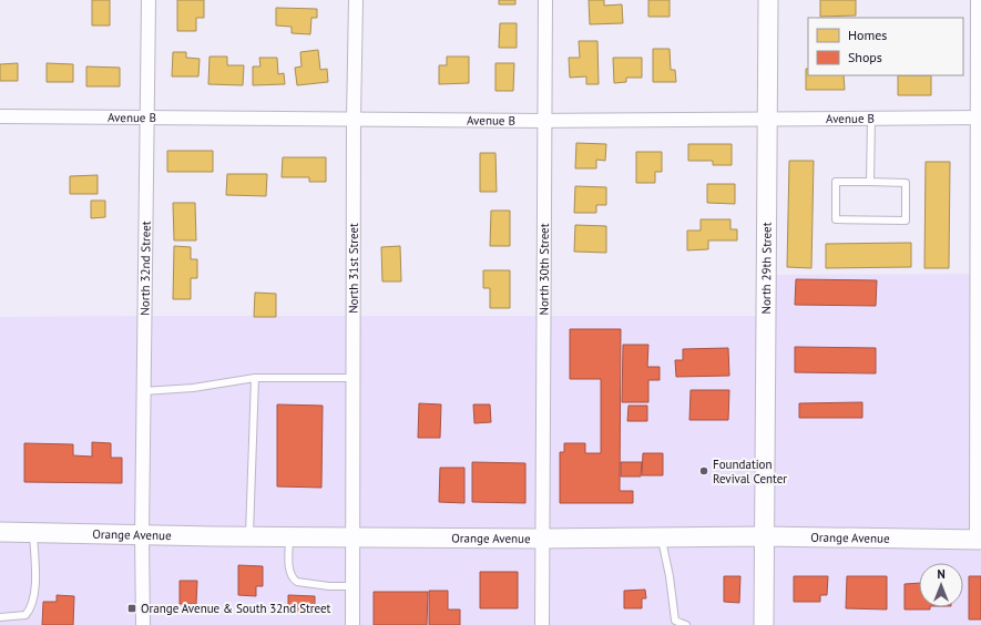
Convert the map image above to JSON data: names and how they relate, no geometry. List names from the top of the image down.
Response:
{
  "streets": {
    "main road": ["North 29th Street", "Orange Avenue"],
    "street": [
      "Avenue B",
      "North 32nd Street",
      "North 31st Street",
      "North 30th Street"
    ]
  },
  "crossings": [
    ["Avenue B", "North 32nd Street"],
    ["Avenue B", "North 31st Street"],
    ["Avenue B", "North 29th Street"],
    ["Avenue B", "North 30th Street"],
    ["North 32nd Street", "Orange Avenue"],
    ["North 31st Street", "Orange Avenue"],
    ["North 29th Street", "Orange Avenue"],
    ["North 30th Street", "Orange Avenue"]
  ],
  "places": {
    "other": ["Foundation Revival Center"],
    "transit": ["Orange Avenue & South 32nd Street"]
  },
  "legend": ["Homes", "Shops"],
  "north": "top"
}
